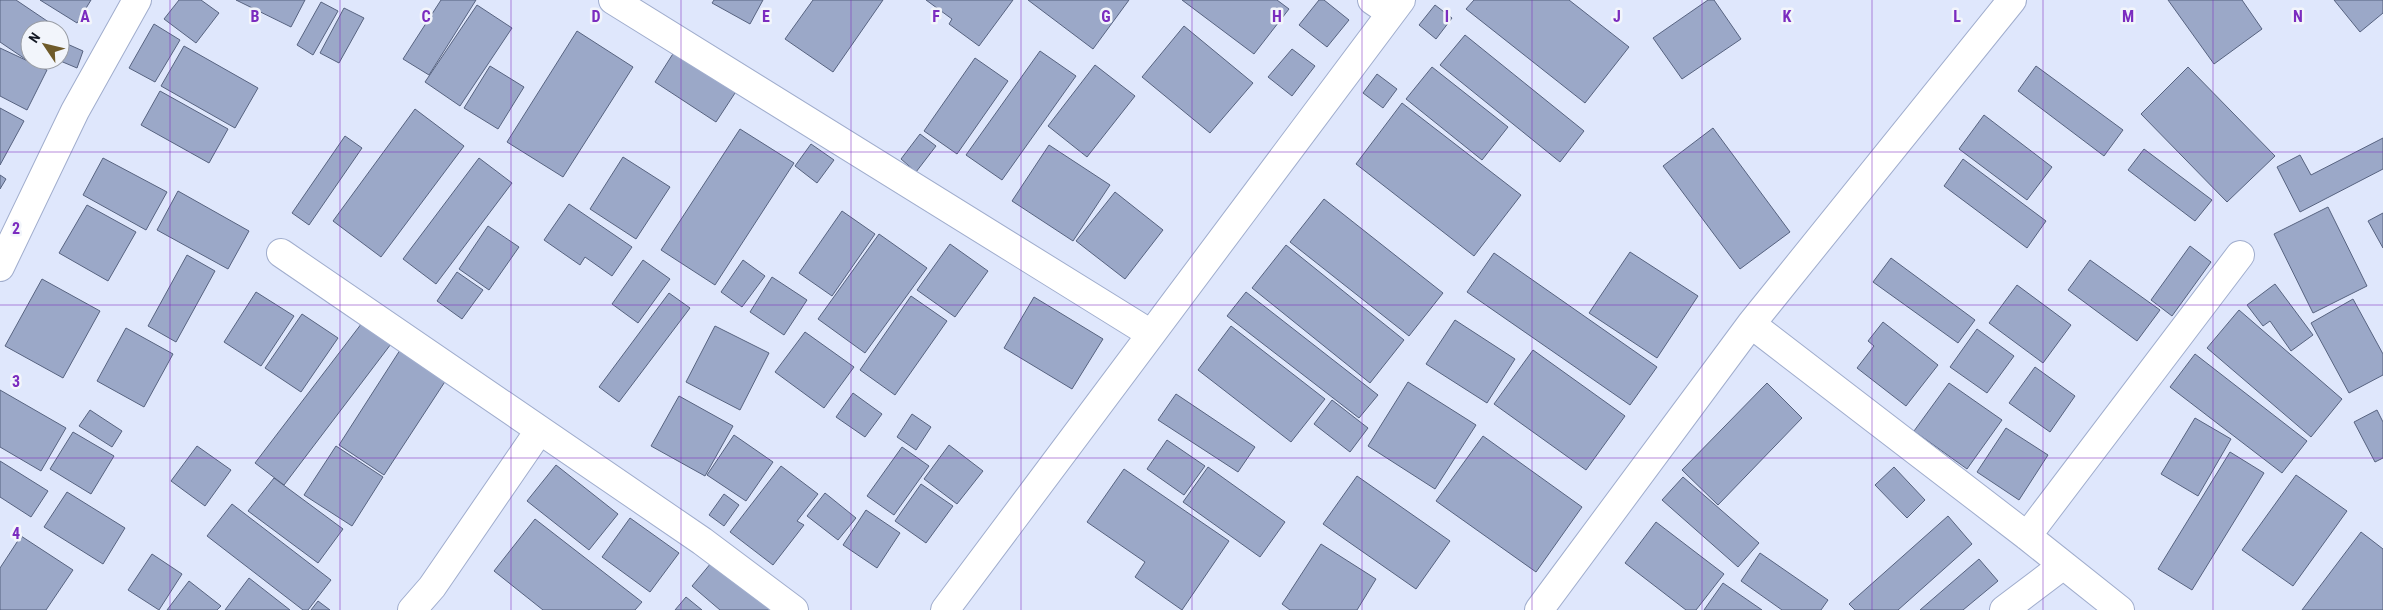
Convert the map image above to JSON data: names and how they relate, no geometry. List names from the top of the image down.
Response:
{
  "north": "top left",
  "grid": {
    "columns": [
      "A",
      "B",
      "C",
      "D",
      "E",
      "F",
      "G",
      "H",
      "I",
      "J",
      "K",
      "L",
      "M",
      "N"
    ],
    "rows": ["2", "3", "4"]
  }
}
